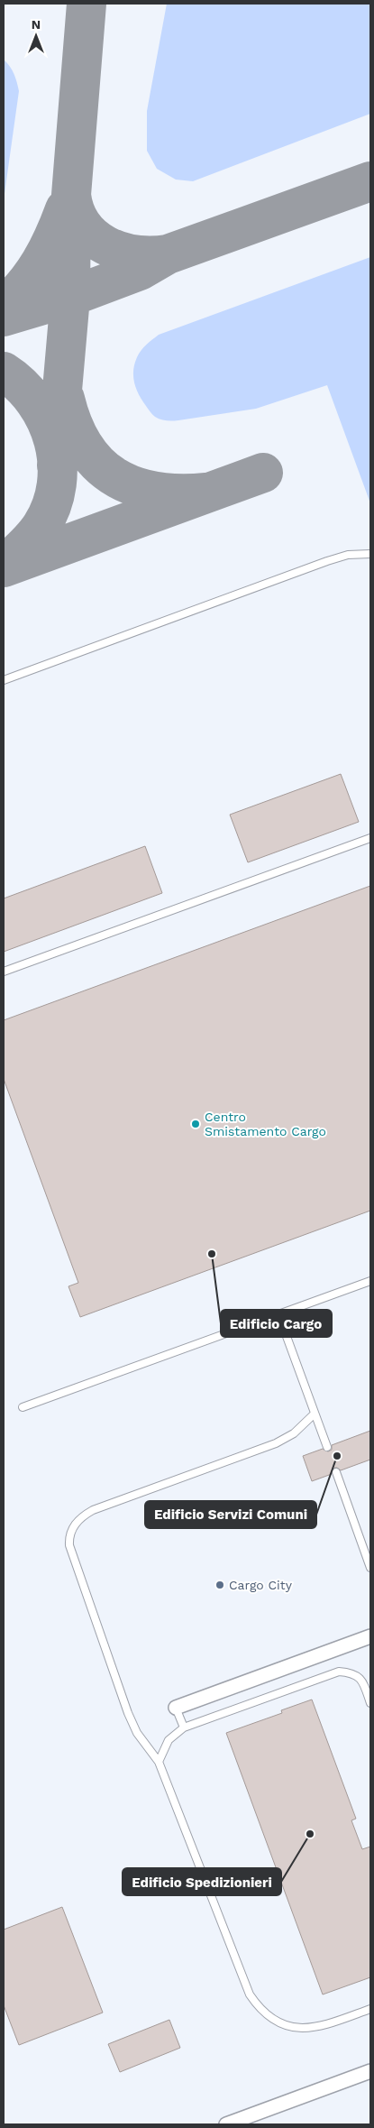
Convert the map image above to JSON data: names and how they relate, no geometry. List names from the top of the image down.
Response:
{
  "places": [
    "Centro Smistamento Cargo",
    "Edificio Cargo",
    "Edificio Servizi Comuni",
    "Cargo City",
    "Edificio Spedizionieri"
  ],
  "north": "top"
}
